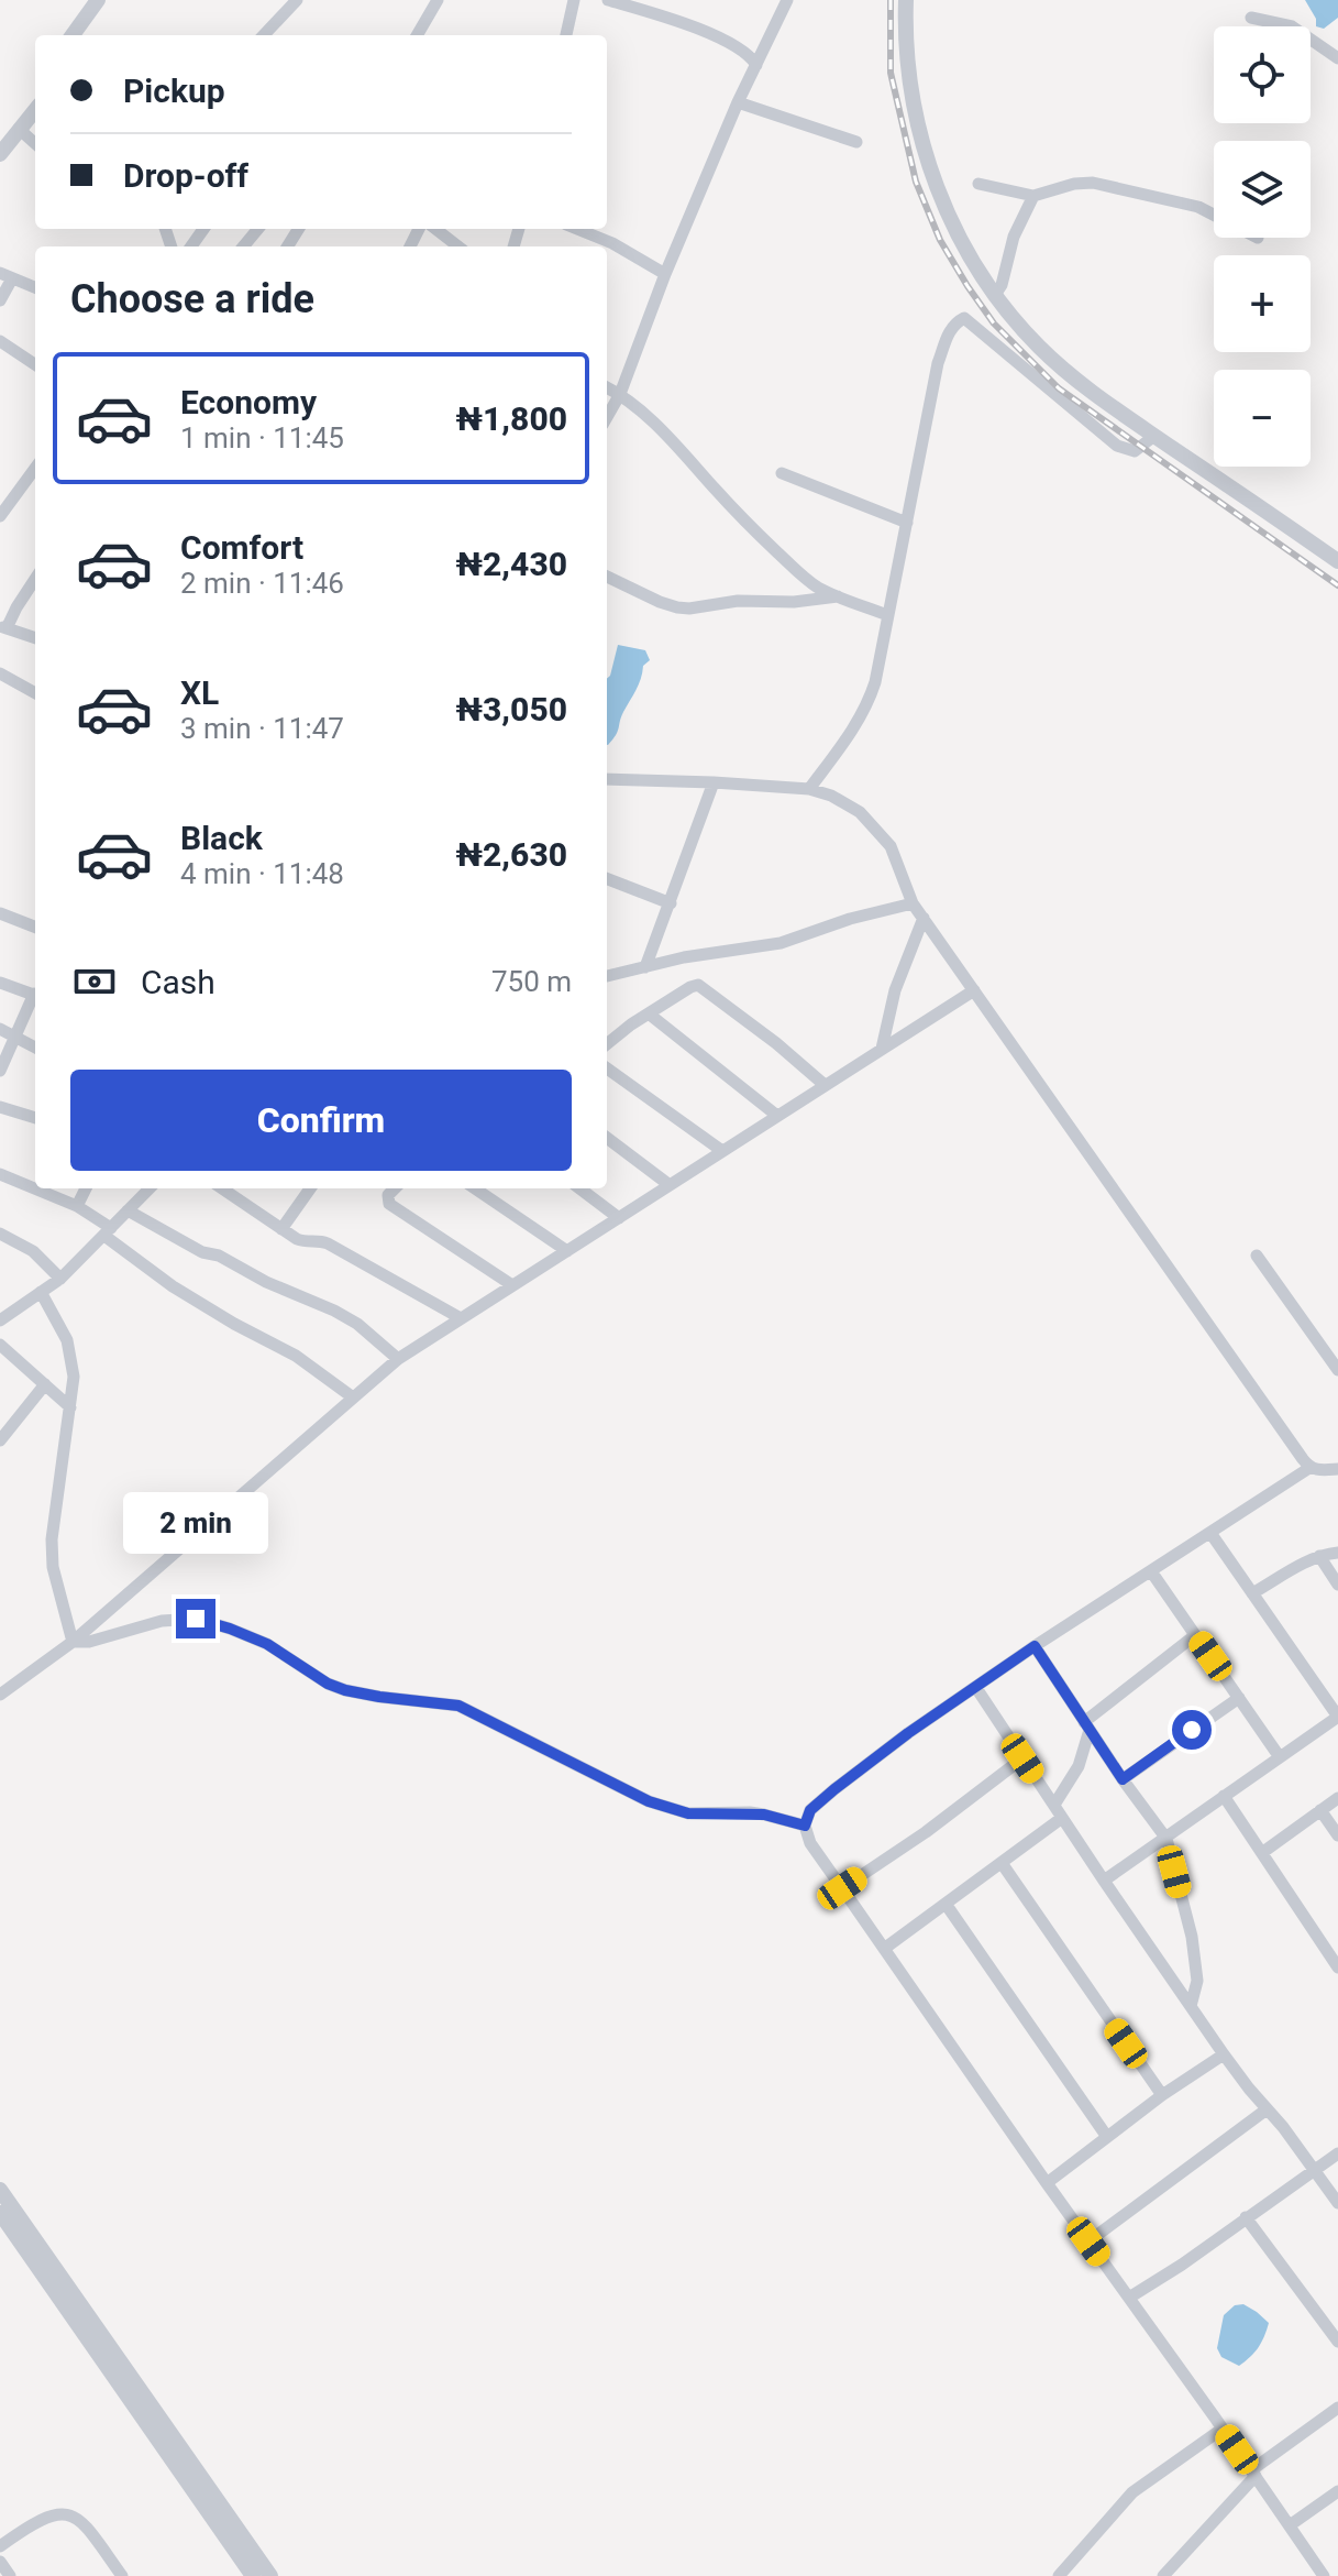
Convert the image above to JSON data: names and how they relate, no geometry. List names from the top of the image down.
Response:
{
  "page": {
    "map_buttons": ["+", "−"],
    "banner": ["Pickup", "Drop-off"],
    "heading": "Choose a ride",
    "list": [
      {
        "name": "Economy",
        "note": "1 min · 11:45",
        "value": "₦1,800"
      },
      {
        "name": "Comfort",
        "note": "2 min · 11:46",
        "value": "₦2,430"
      },
      {
        "name": "XL",
        "note": "3 min · 11:47",
        "value": "₦3,050"
      },
      {
        "name": "Black",
        "note": "4 min · 11:48",
        "value": "₦2,630"
      }
    ],
    "pay": ["Cash", "750 m"],
    "buttons": "Confirm",
    "bubble": "2 min"
  }
}
